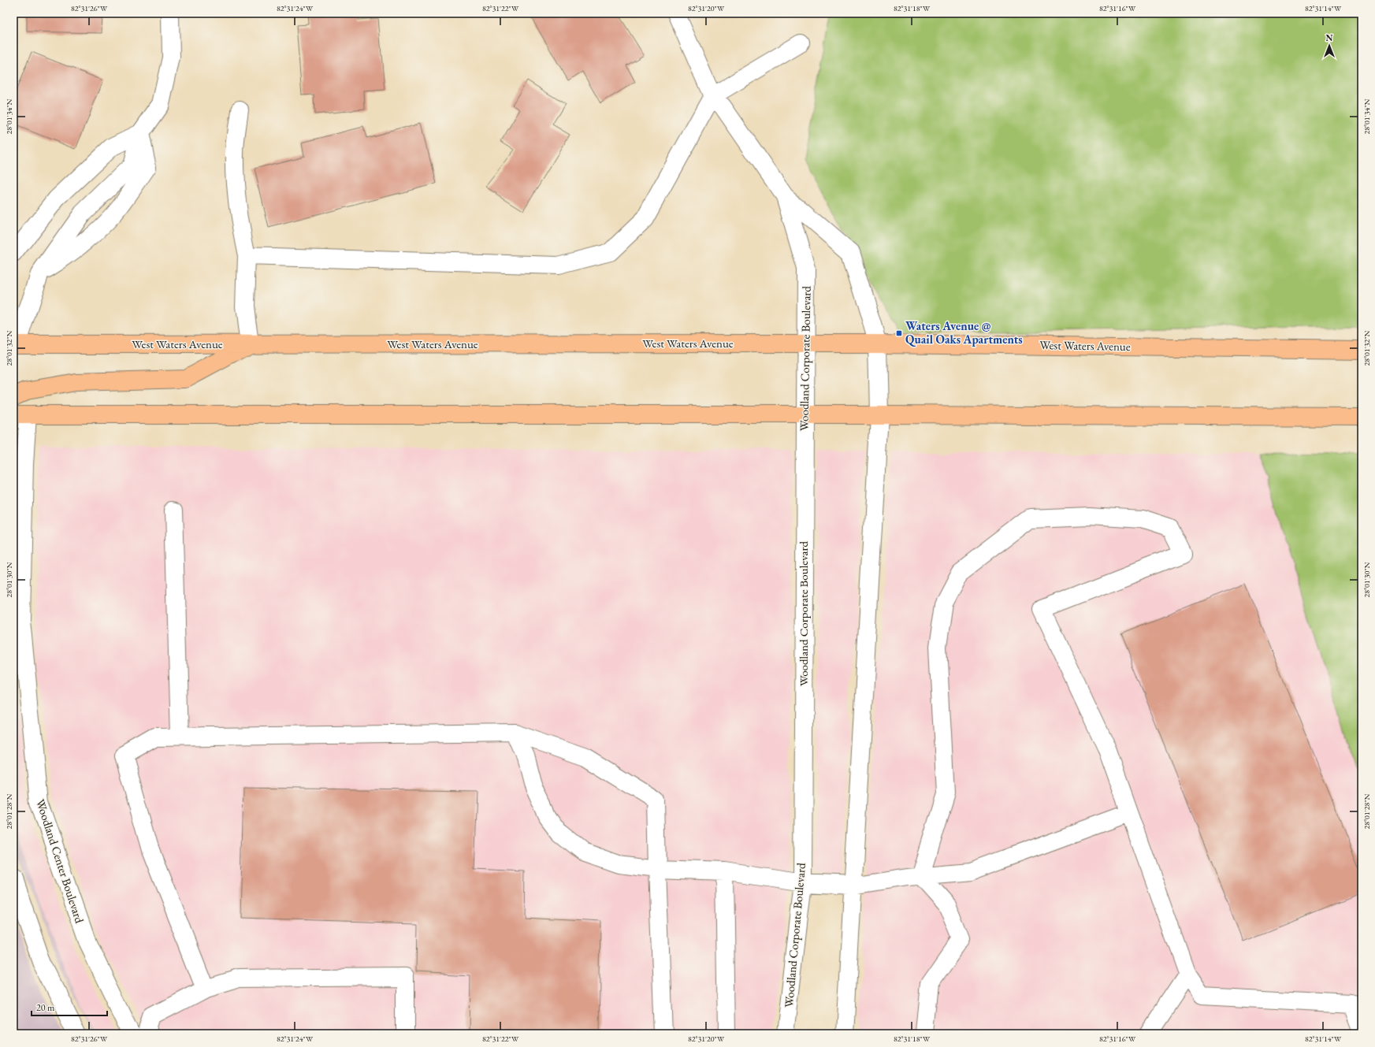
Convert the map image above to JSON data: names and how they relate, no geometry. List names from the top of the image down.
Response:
{
  "streets": {
    "main road": ["West Waters Avenue"],
    "street": ["Woodland Corporate Boulevard", "Woodland Center Boulevard"]
  },
  "crossings": [
    ["West Waters Avenue", "Woodland Corporate Boulevard"]
  ],
  "places": {
    "transit": ["Waters Avenue @ Quail Oaks Apartments"]
  },
  "scale_bar": "20 m",
  "north": "top",
  "coordinates": [
    "82°31'26\"W",
    "82°31'24\"W",
    "82°31'22\"W",
    "82°31'20\"W",
    "82°31'18\"W",
    "82°31'16\"W",
    "82°31'14\"W",
    "28°01'34\"N",
    "28°01'32\"N",
    "28°01'30\"N",
    "28°01'28\"N"
  ]
}
